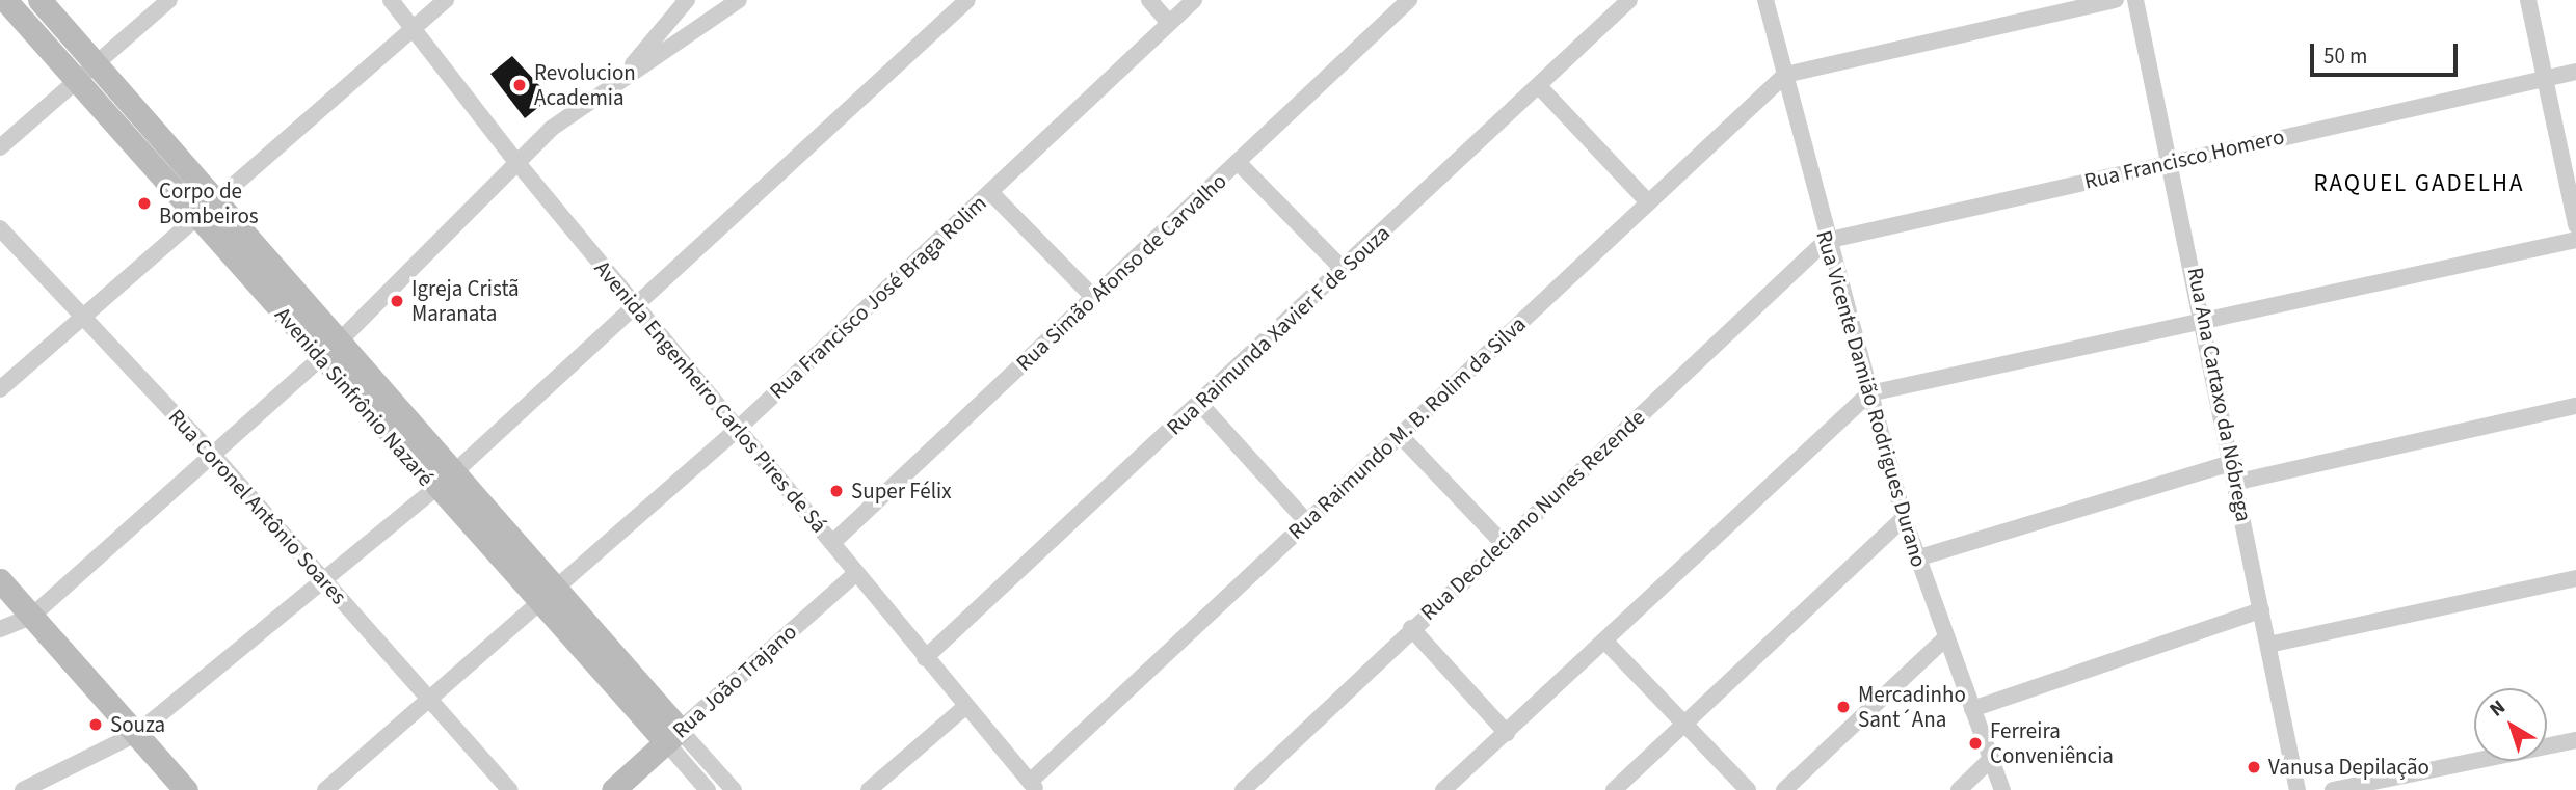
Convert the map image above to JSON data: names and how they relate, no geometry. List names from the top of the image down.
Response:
{
  "streets": {
    "street": [
      "Rua Francisco Homero",
      "Rua Simão Afonso de Carvalho",
      "Rua Francisco José Braga Rolim",
      "Rua Raimunda Xavier F de Souza",
      "Rua Ana Cartaxo da Nóbrega",
      "Avenida Sinfrônio Nazaré",
      "Avenida Engenheiro Carlos Pires de Sá",
      "Rua Vicente Damião Rodrigues Durano",
      "Rua Raimundo M. B. Rolim da Silva",
      "Rua Coronel Antônio Soares",
      "Rua Deocleciano Nunes Rezende",
      "Rua João Trajano"
    ]
  },
  "crossings": [
    ["Rua Francisco Homero", "Rua Ana Cartaxo da Nóbrega"],
    ["Rua Francisco Homero", "Rua Vicente Damião Rodrigues Durano"],
    ["Rua Francisco Homero", "Rua Deocleciano Nunes Rezende"],
    ["Rua Simão Afonso de Carvalho", "Avenida Engenheiro Carlos Pires de Sá"],
    ["Rua Francisco José Braga Rolim", "Avenida Sinfrônio Nazaré"],
    ["Rua Francisco José Braga Rolim", "Avenida Engenheiro Carlos Pires de Sá"],
    ["Rua Francisco José Braga Rolim", "Rua Coronel Antônio Soares"],
    ["Rua Raimunda Xavier F de Souza", "Avenida Engenheiro Carlos Pires de Sá"],
    ["Avenida Sinfrônio Nazaré", "Rua João Trajano"],
    ["Avenida Engenheiro Carlos Pires de Sá", "Rua Raimundo M. B. Rolim da Silva"],
    ["Avenida Engenheiro Carlos Pires de Sá", "Rua João Trajano"],
    ["Rua Vicente Damião Rodrigues Durano", "Rua Raimundo M. B. Rolim da Silva"],
    ["Rua Vicente Damião Rodrigues Durano", "Rua Deocleciano Nunes Rezende"]
  ],
  "districts": ["RAQUEL GADELHA"],
  "places": [
    "Revolucion Academia",
    "Corpo de Bombeiros",
    "Igreja Cristã Maranata",
    "Super Félix",
    "Mercadinho Sant´Ana",
    "Souza",
    "Ferreira Conveniência",
    "Vanusa Depilação"
  ],
  "scale_bar": "50 m",
  "north": "top left"
}
